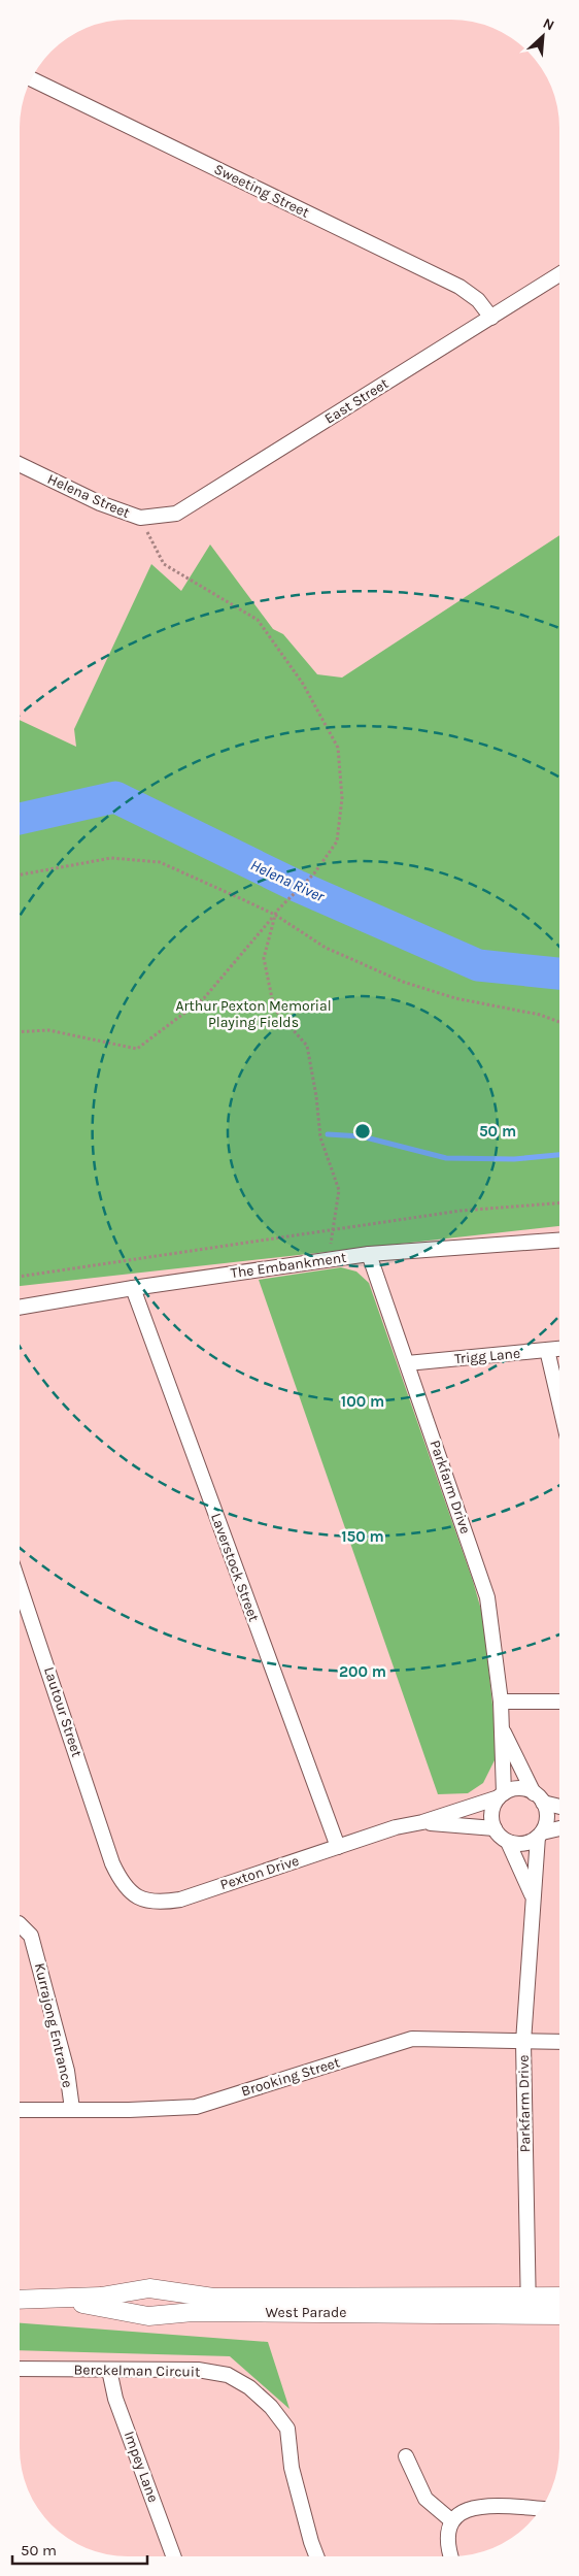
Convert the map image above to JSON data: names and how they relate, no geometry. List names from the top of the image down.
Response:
{
  "streets": {
    "street": [
      "Sweeting Street",
      "East Street",
      "Helena Street",
      "The Embankment",
      "Trigg Lane",
      "Parkfarm Drive",
      "Laverstock Street",
      "Lautour Street",
      "Pexton Drive",
      "Kurrajong Entrance",
      "Brooking Street",
      "West Parade",
      "Berckelman Circuit",
      "Impey Lane"
    ]
  },
  "crossings": [
    ["Sweeting Street", "East Street"],
    ["East Street", "Helena Street"],
    ["The Embankment", "Parkfarm Drive"],
    ["The Embankment", "Laverstock Street"],
    ["Trigg Lane", "Parkfarm Drive"],
    ["Parkfarm Drive", "Pexton Drive"],
    ["Parkfarm Drive", "Brooking Street"],
    ["Parkfarm Drive", "West Parade"],
    ["Laverstock Street", "Pexton Drive"],
    ["Lautour Street", "Pexton Drive"],
    ["Kurrajong Entrance", "Brooking Street"],
    ["Berckelman Circuit", "Impey Lane"]
  ],
  "water": ["Helena River"],
  "parks": ["Arthur Pexton Memorial Playing Fields"],
  "scale_bar": "50 m",
  "north": "top right",
  "rings": [
    "50 m",
    "100 m",
    "150 m",
    "200 m"
  ]
}
